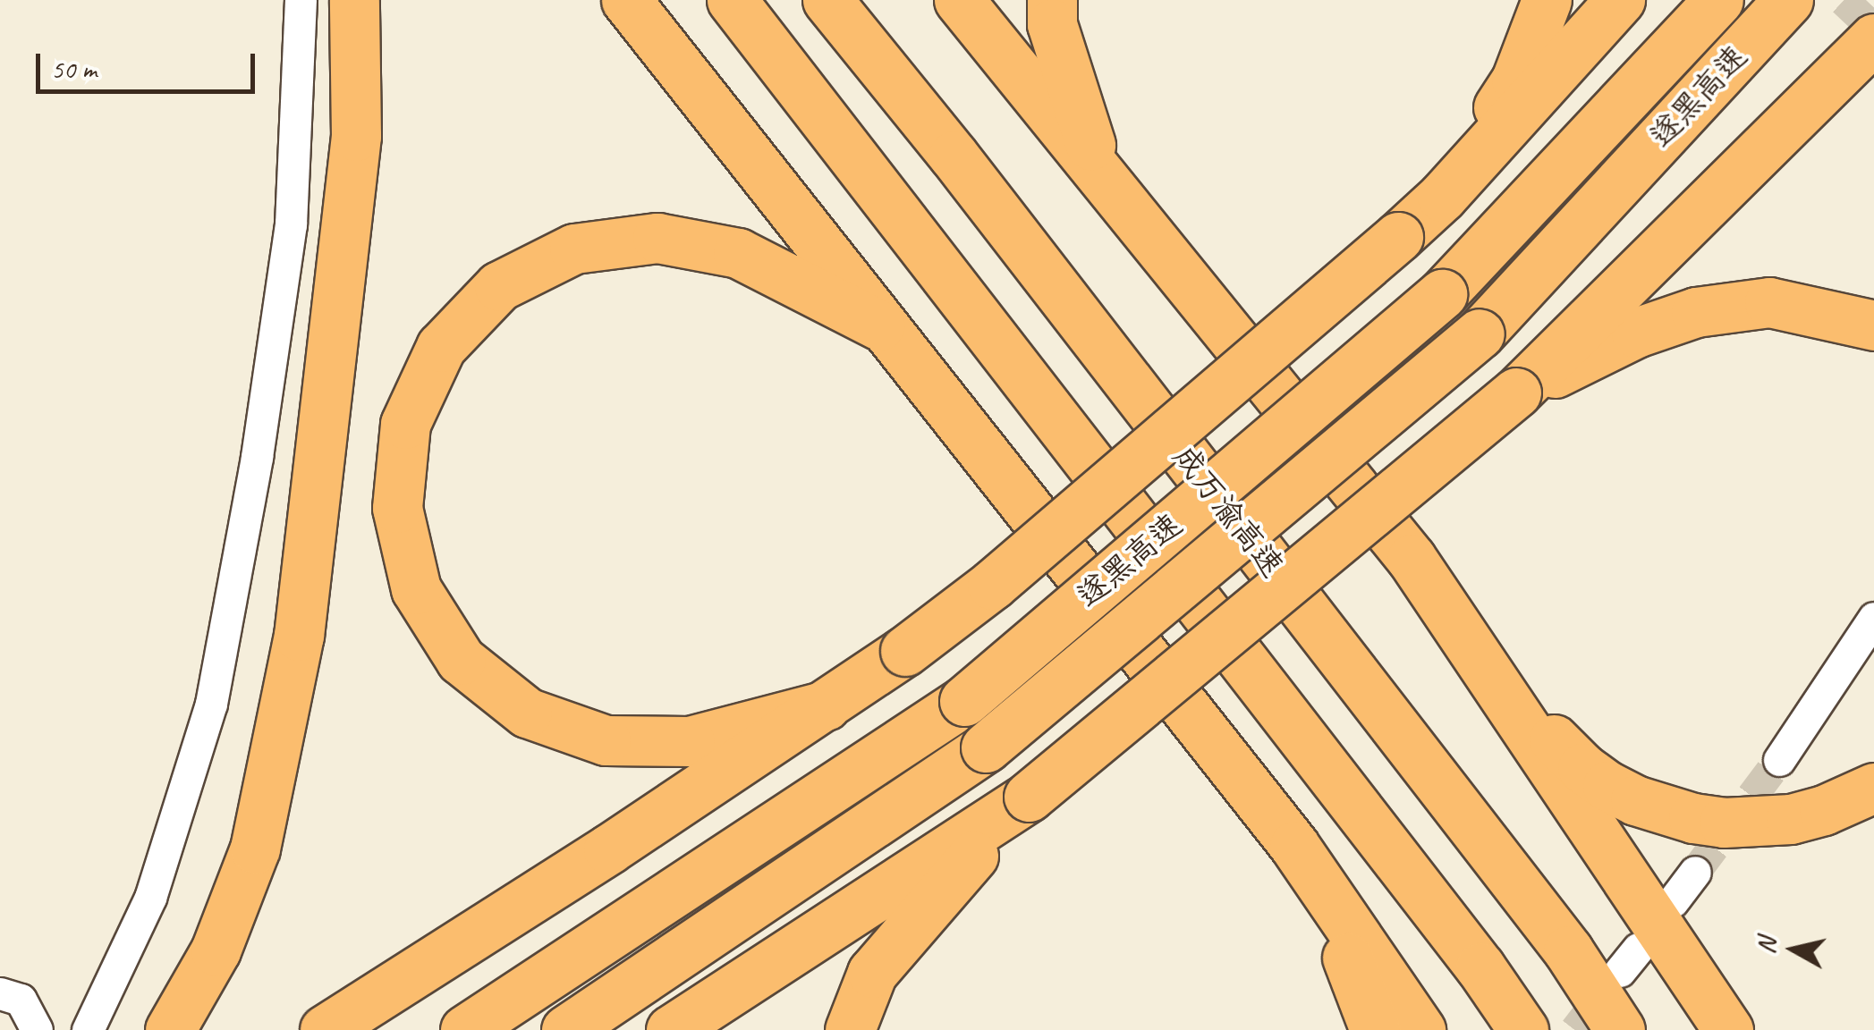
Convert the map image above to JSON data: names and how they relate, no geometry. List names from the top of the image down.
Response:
{
  "streets": {
    "highway": ["遂黑高速", "成万渝高速"]
  },
  "scale_bar": "50 m",
  "north": "left"
}
